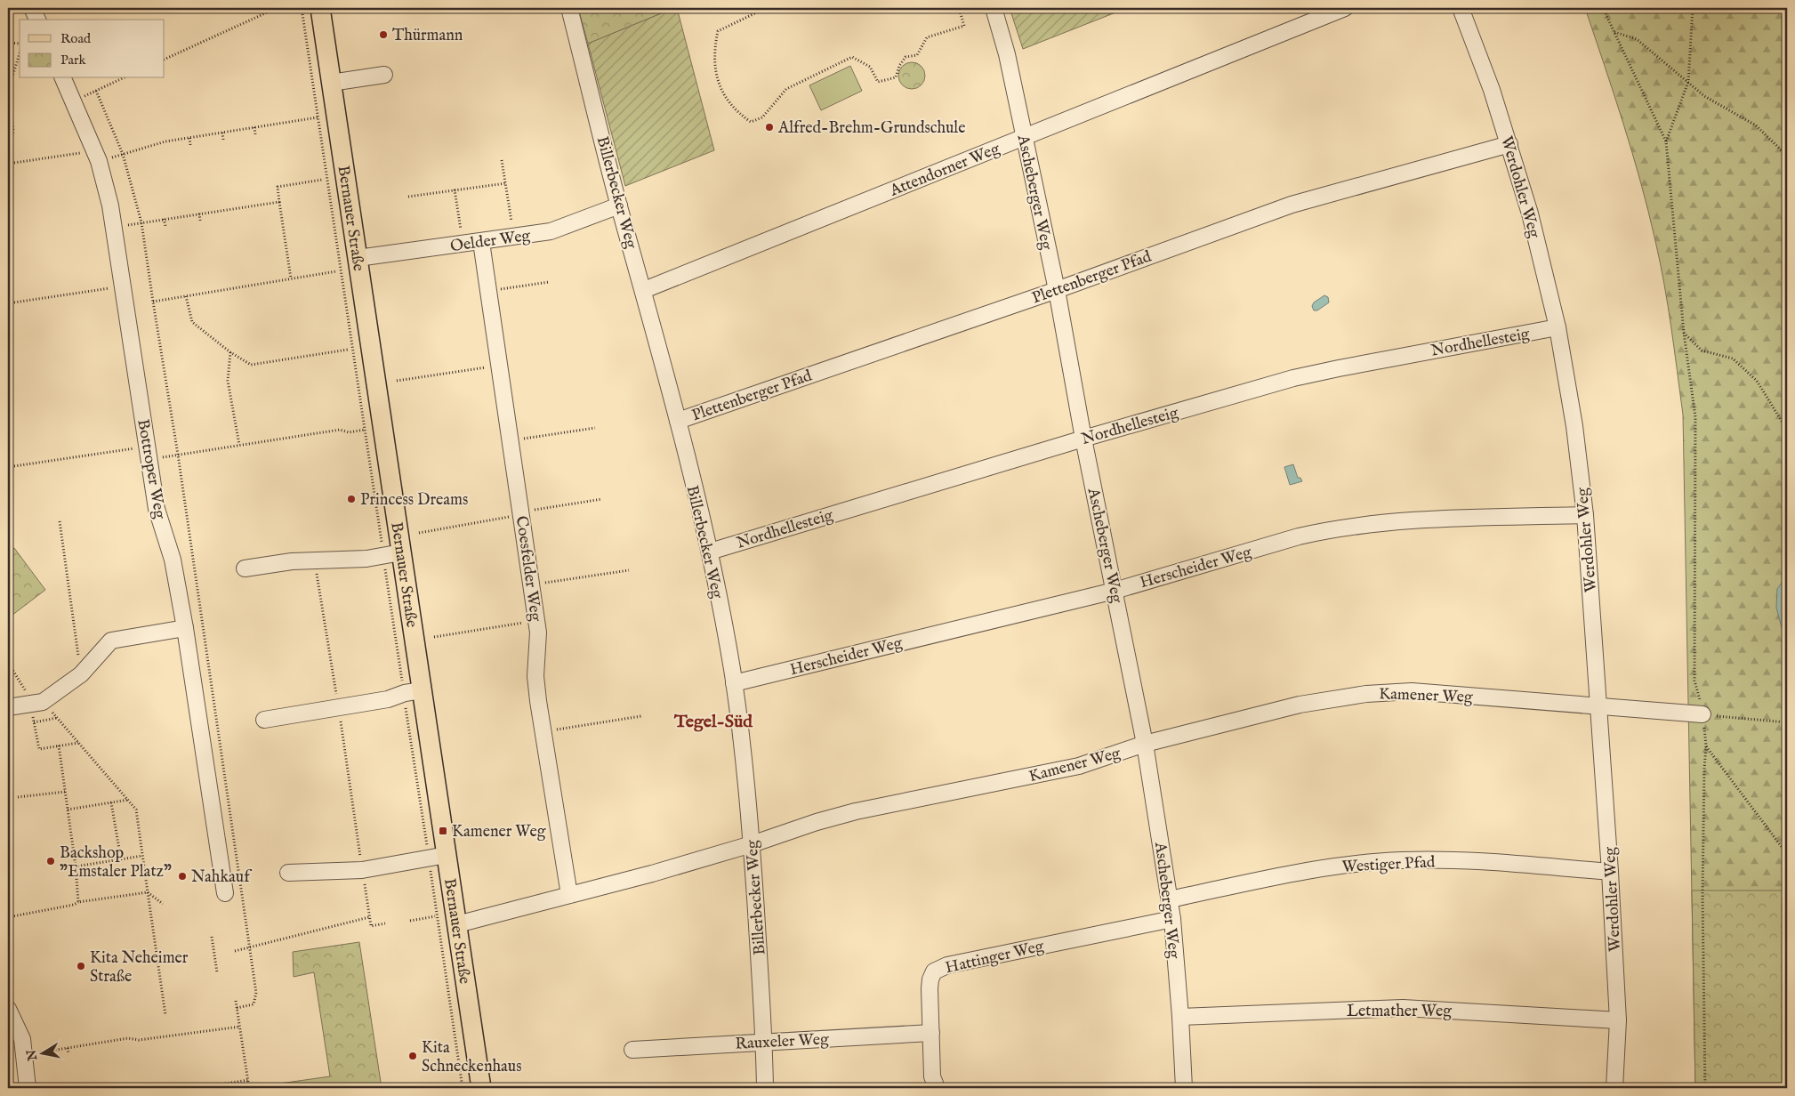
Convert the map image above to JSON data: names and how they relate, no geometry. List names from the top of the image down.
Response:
{
  "streets": {
    "main road": ["Bernauer Straße"],
    "street": [
      "Attendorner Weg",
      "Werdohler Weg",
      "Billerbecker Weg",
      "Ascheberger Weg",
      "Oelder Weg",
      "Plettenberger Pfad",
      "Nordhellesteig",
      "Bottroper Weg",
      "Herscheider Weg",
      "Coesfelder Weg",
      "Kamener Weg",
      "Westiger Pfad",
      "Hattinger Weg",
      "Letmather Weg",
      "Rauxeler Weg"
    ]
  },
  "crossings": [
    ["Attendorner Weg", "Billerbecker Weg"],
    ["Attendorner Weg", "Ascheberger Weg"],
    ["Werdohler Weg", "Plettenberger Pfad"],
    ["Werdohler Weg", "Nordhellesteig"],
    ["Werdohler Weg", "Herscheider Weg"],
    ["Werdohler Weg", "Kamener Weg"],
    ["Werdohler Weg", "Westiger Pfad"],
    ["Werdohler Weg", "Letmather Weg"],
    ["Billerbecker Weg", "Oelder Weg"],
    ["Billerbecker Weg", "Plettenberger Pfad"],
    ["Billerbecker Weg", "Nordhellesteig"],
    ["Billerbecker Weg", "Herscheider Weg"],
    ["Billerbecker Weg", "Kamener Weg"],
    ["Billerbecker Weg", "Rauxeler Weg"],
    ["Ascheberger Weg", "Plettenberger Pfad"],
    ["Ascheberger Weg", "Nordhellesteig"],
    ["Ascheberger Weg", "Herscheider Weg"],
    ["Ascheberger Weg", "Kamener Weg"],
    ["Ascheberger Weg", "Westiger Pfad"],
    ["Ascheberger Weg", "Hattinger Weg"],
    ["Ascheberger Weg", "Letmather Weg"],
    ["Bernauer Straße", "Oelder Weg"],
    ["Bernauer Straße", "Kamener Weg"],
    ["Oelder Weg", "Coesfelder Weg"],
    ["Coesfelder Weg", "Kamener Weg"],
    ["Hattinger Weg", "Rauxeler Weg"]
  ],
  "districts": ["Tegel-Süd"],
  "places": {
    "other": [
      "Thürmann",
      "Alfred-Brehm-Grundschule",
      "Princess Dreams",
      "Backshop \"Emstaler Platz\"",
      "Nahkauf",
      "Kita Neheimer Straße",
      "Kita Schneckenhaus"
    ],
    "transit": ["Kamener Weg"]
  },
  "legend": ["Road", "Park"],
  "north": "left"
}
